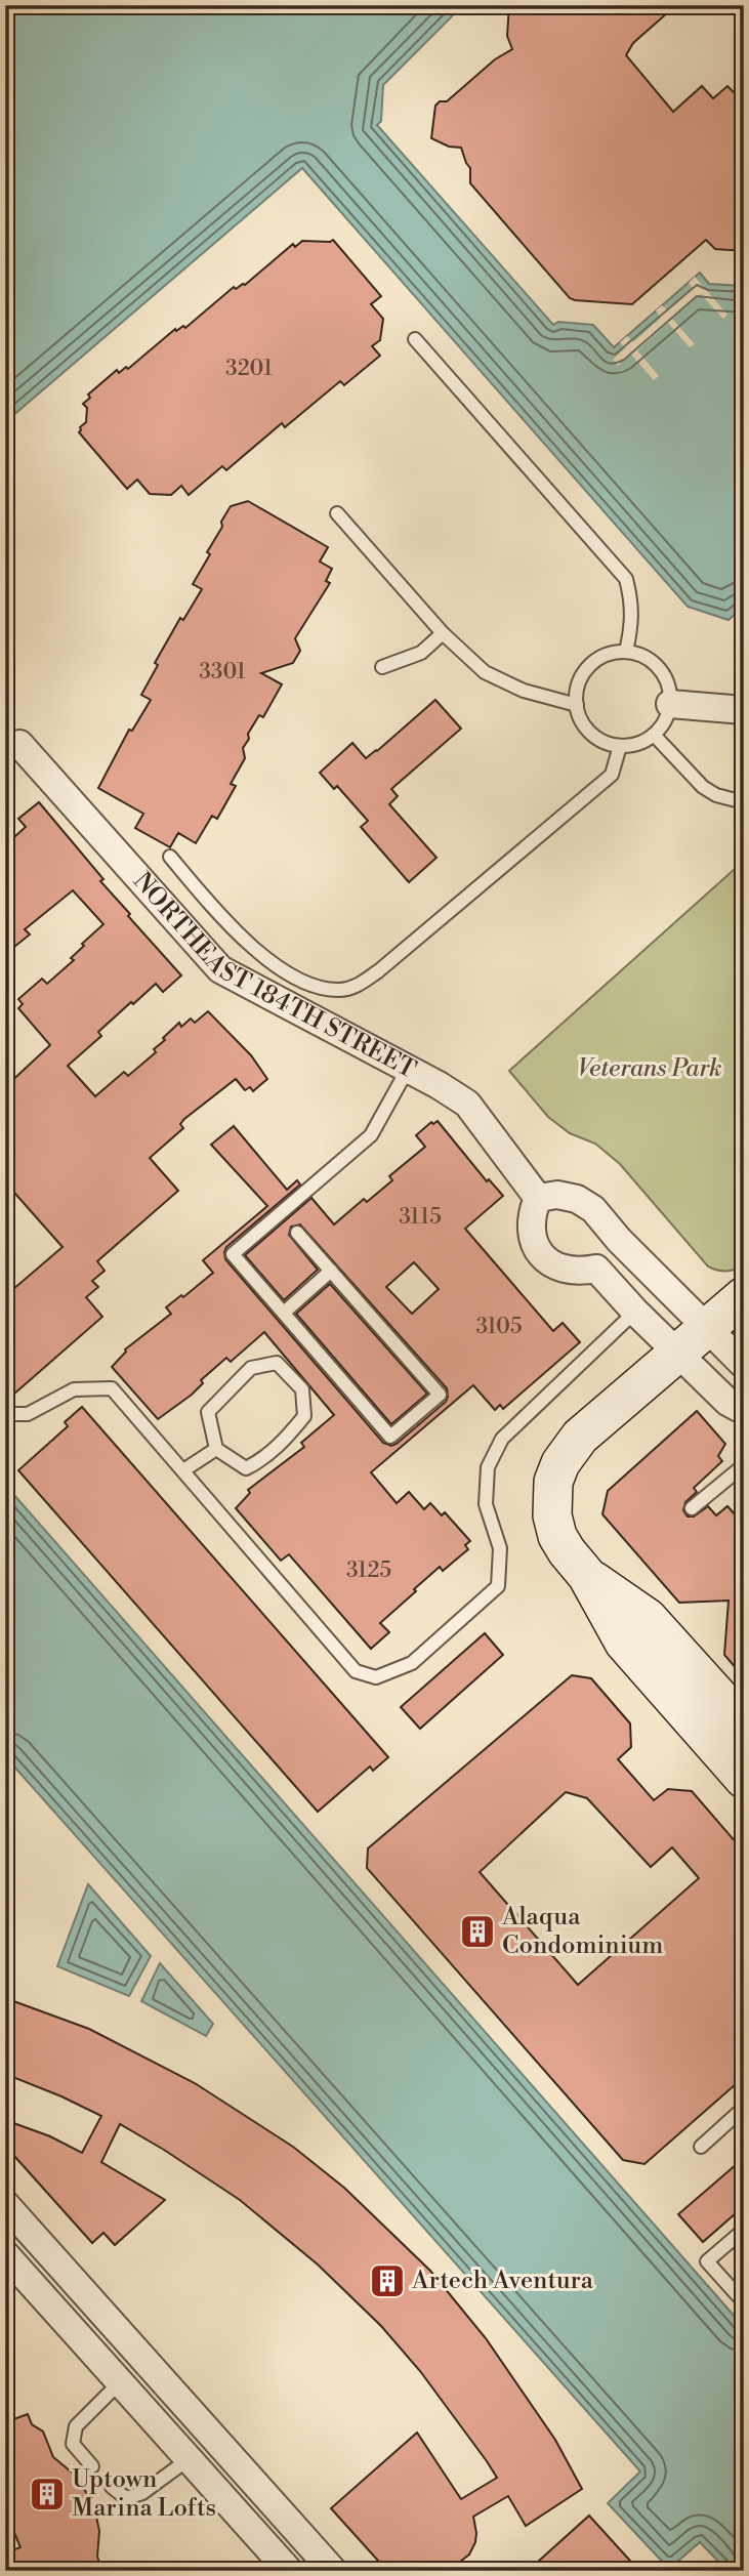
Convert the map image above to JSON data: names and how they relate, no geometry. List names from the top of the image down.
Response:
{
  "streets": {
    "street": ["NORTHEAST 184TH STREET"]
  },
  "parks": ["Veterans Park"],
  "places": {
    "building": ["Alaqua Condominium", "Artech Aventura", "Uptown Marina Lofts"]
  },
  "house_numbers": [
    "3201",
    "3301",
    "3115",
    "3105",
    "3125"
  ]
}
